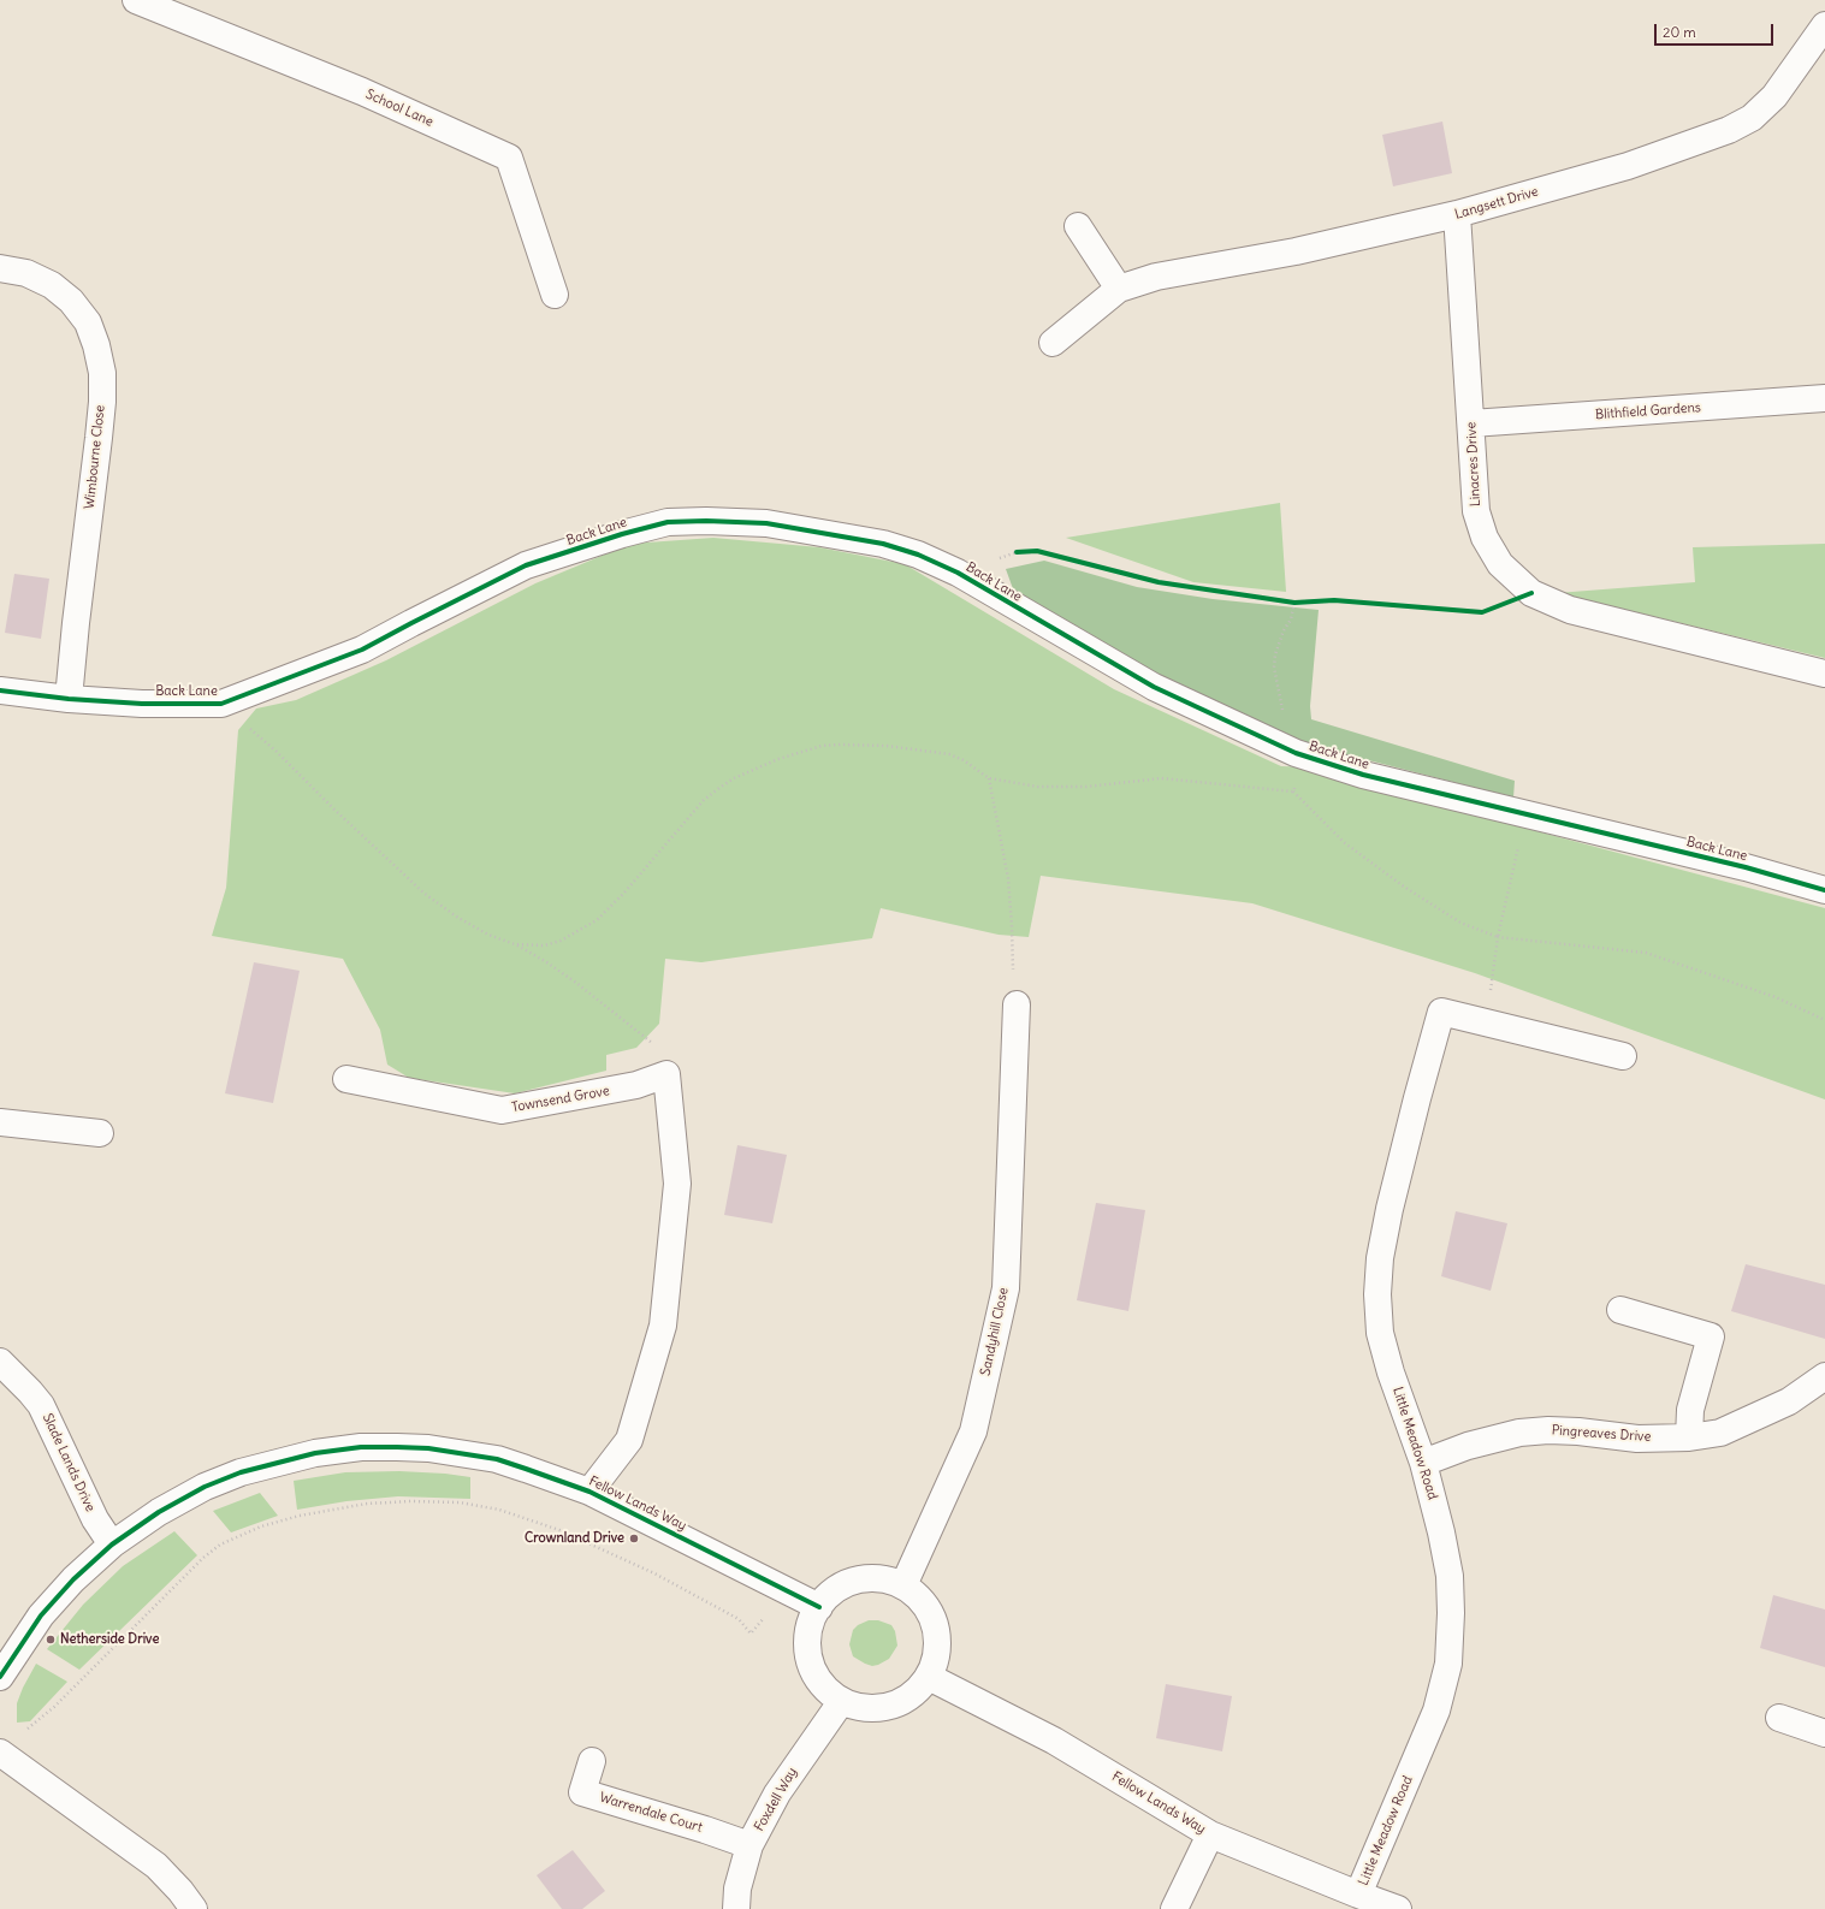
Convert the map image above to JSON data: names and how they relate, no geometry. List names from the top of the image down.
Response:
{
  "streets": {
    "street": [
      "School Lane",
      "Langsett Drive",
      "Blithfield Gardens",
      "Wimbourne Close",
      "Linacres Drive",
      "Back Lane",
      "Townsend Grove",
      "Sandyhill Close",
      "Pingreaves Drive",
      "Little Meadow Road",
      "Slade Lands Drive",
      "Fellow Lands Way",
      "Foxdell Way",
      "Warrendale Court"
    ]
  },
  "crossings": [
    ["Langsett Drive", "Linacres Drive"],
    ["Blithfield Gardens", "Linacres Drive"],
    ["Wimbourne Close", "Back Lane"],
    ["Sandyhill Close", "Fellow Lands Way"],
    ["Sandyhill Close", "Foxdell Way"],
    ["Pingreaves Drive", "Little Meadow Road"],
    ["Little Meadow Road", "Fellow Lands Way"],
    ["Slade Lands Drive", "Fellow Lands Way"],
    ["Fellow Lands Way", "Foxdell Way"],
    ["Foxdell Way", "Warrendale Court"]
  ],
  "places": ["Crownland Drive", "Netherside Drive"],
  "scale_bar": "20 m"
}
